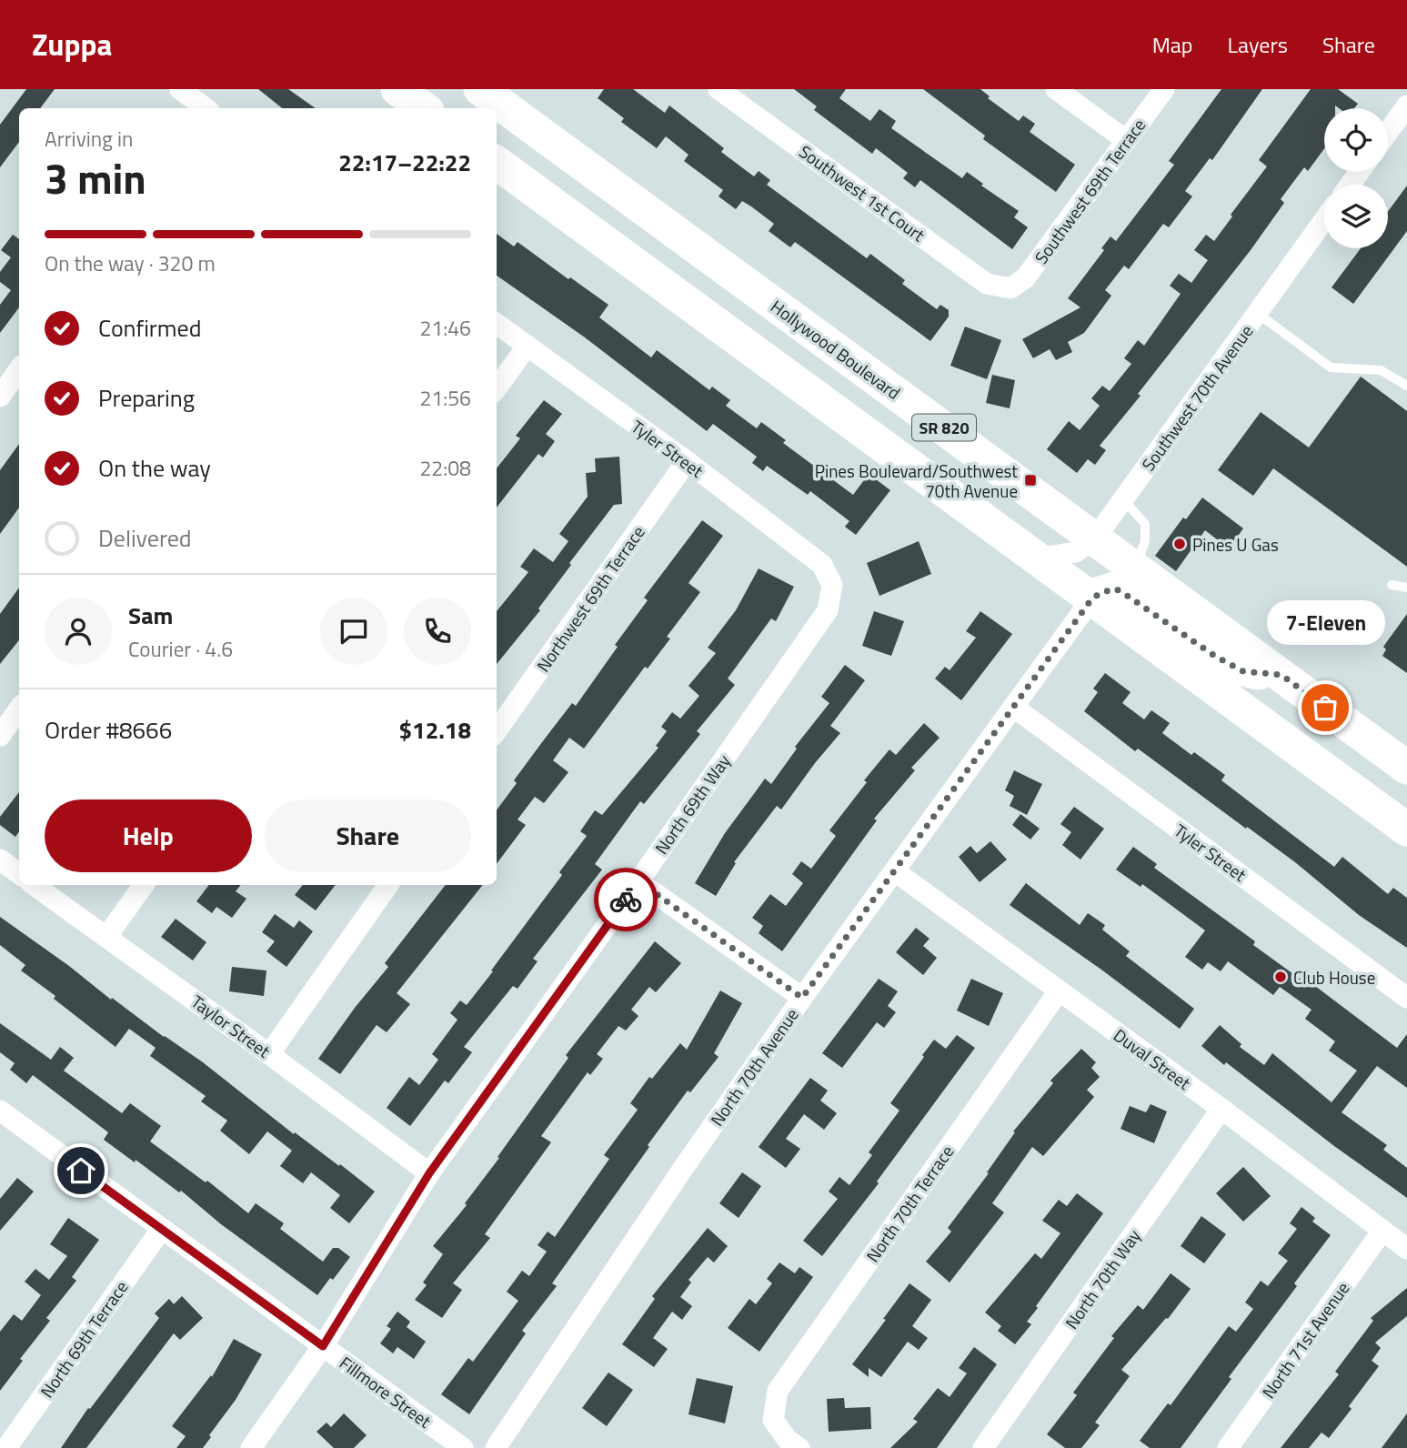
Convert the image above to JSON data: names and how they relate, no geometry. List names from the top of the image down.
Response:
{
  "streets": {
    "highway": ["Hollywood Boulevard", "SR 820"],
    "street": [
      "Southwest 69th Terrace",
      "Southwest 1st Court",
      "Southwest 70th Avenue",
      "Tyler Street",
      "Northwest 69th Terrace",
      "North 69th Way",
      "Taylor Street",
      "Duval Street",
      "North 70th Avenue",
      "North 70th Terrace",
      "North 70th Way",
      "North 69th Terrace",
      "North 71st Avenue",
      "Fillmore Street"
    ]
  },
  "crossings": [
    ["Southwest 69th Terrace", "Southwest 1st Court"],
    ["Hollywood Boulevard", "Southwest 70th Avenue"],
    ["Southwest 70th Avenue", "SR 820"],
    ["SR 820", "North 70th Avenue"],
    ["Tyler Street", "Northwest 69th Terrace"],
    ["Tyler Street", "North 69th Way"],
    ["Tyler Street", "North 70th Avenue"],
    ["North 69th Way", "Taylor Street"],
    ["North 69th Way", "Fillmore Street"],
    ["Duval Street", "North 70th Avenue"],
    ["Duval Street", "North 70th Terrace"],
    ["Duval Street", "North 70th Way"],
    ["Duval Street", "North 71st Avenue"],
    ["North 69th Terrace", "Fillmore Street"]
  ],
  "places": {
    "transit": ["Pines Boulevard/Southwest 70th Avenue"],
    "other": ["Pines U Gas", "7-Eleven", "Club House"]
  },
  "page": {
    "header": "Zuppa",
    "nav": ["Map", "Layers", "Share"],
    "heading": ["3 min", "Arriving in", "22:17–22:22"],
    "panel": [
      "Sam",
      "Courier · 4.6",
      "Order #8666",
      "$12.18"
    ],
    "bar": "On the way · 320 m",
    "list": [
      ["Confirmed", "21:46"],
      ["Preparing", "21:56"],
      ["On the way", "22:08"],
      "Delivered"
    ],
    "bubble": "7-Eleven",
    "buttons": ["Help", "Share"]
  }
}
